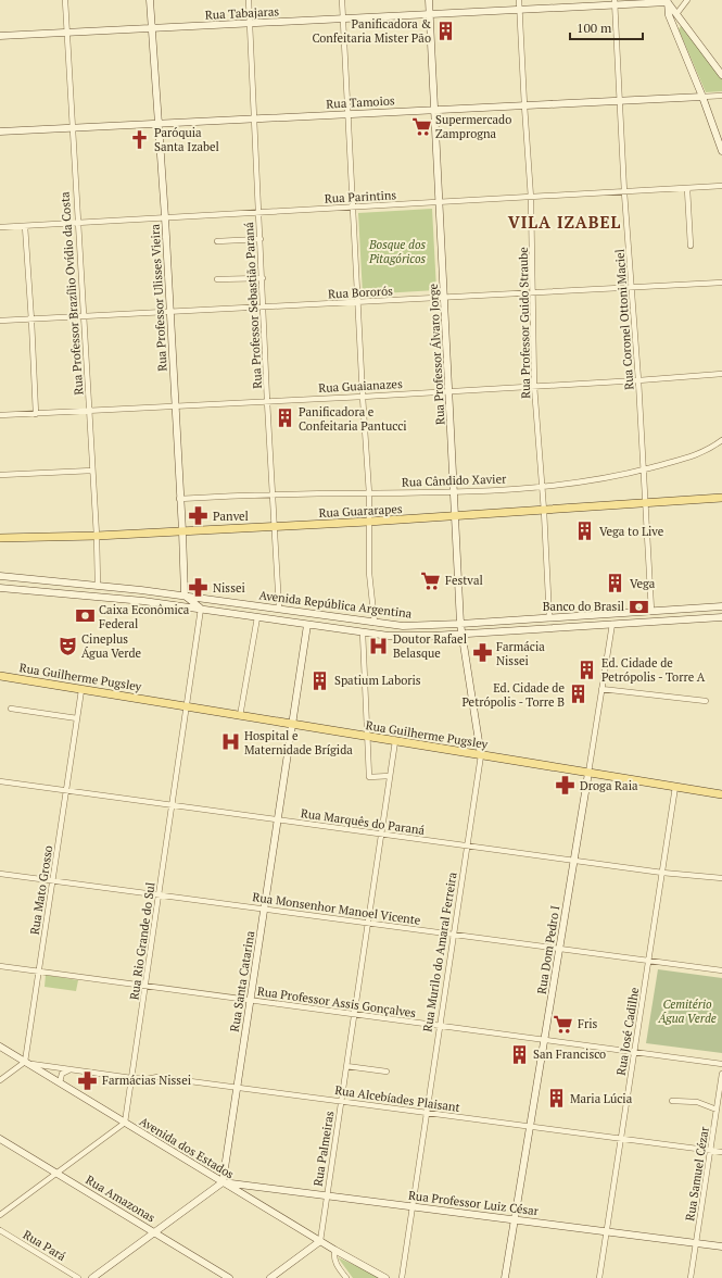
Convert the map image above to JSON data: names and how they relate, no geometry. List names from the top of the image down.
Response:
{
  "streets": {
    "main road": ["Rua Guararapes", "Rua Guilherme Pugsley"],
    "street": [
      "Rua Tabajaras",
      "Rua Tamoios",
      "Rua Parintins",
      "Rua Bororós",
      "Rua Professor Brazílio Ovídio da Costa",
      "Rua Professor Ulisses Vieira",
      "Rua Professor Sebastião Paraná",
      "Rua Coronel Ottoni Maciel",
      "Rua Professor Guido Straube",
      "Rua Professor Álvaro Jorge",
      "Rua Guaianazes",
      "Rua Cândido Xavier",
      "Avenida República Argentina",
      "Rua Marquês do Paraná",
      "Rua Mato Grosso",
      "Rua Monsenhor Manoel Vicente",
      "Rua Rio Grande do Sul",
      "Rua Dom Pedro I",
      "Rua Murilo do Amaral Ferreira",
      "Rua Santa Catarina",
      "Rua Professor Assis Gonçalves",
      "Rua José Cadilhe",
      "Rua Alcebíades Plaisant",
      "Avenida dos Estados",
      "Rua Palmeiras",
      "Rua Samuel Cézar",
      "Rua Amazonas",
      "Rua Professor Luiz César",
      "Rua Pará"
    ]
  },
  "crossings": [
    ["Rua Tabajaras", "Rua Professor Brazílio Ovídio da Costa"],
    ["Rua Tabajaras", "Rua Professor Ulisses Vieira"],
    ["Rua Tabajaras", "Rua Professor Sebastião Paraná"],
    ["Rua Tabajaras", "Rua Coronel Ottoni Maciel"],
    ["Rua Tabajaras", "Rua Professor Guido Straube"],
    ["Rua Tabajaras", "Rua Professor Álvaro Jorge"],
    ["Rua Tamoios", "Rua Professor Brazílio Ovídio da Costa"],
    ["Rua Tamoios", "Rua Professor Ulisses Vieira"],
    ["Rua Tamoios", "Rua Professor Sebastião Paraná"],
    ["Rua Tamoios", "Rua Coronel Ottoni Maciel"],
    ["Rua Tamoios", "Rua Professor Guido Straube"],
    ["Rua Tamoios", "Rua Professor Álvaro Jorge"],
    ["Rua Parintins", "Rua Professor Brazílio Ovídio da Costa"],
    ["Rua Parintins", "Rua Professor Ulisses Vieira"],
    ["Rua Parintins", "Rua Professor Sebastião Paraná"],
    ["Rua Parintins", "Rua Coronel Ottoni Maciel"],
    ["Rua Parintins", "Rua Professor Guido Straube"],
    ["Rua Parintins", "Rua Professor Álvaro Jorge"],
    ["Rua Bororós", "Rua Professor Brazílio Ovídio da Costa"],
    ["Rua Bororós", "Rua Professor Ulisses Vieira"],
    ["Rua Bororós", "Rua Professor Sebastião Paraná"],
    ["Rua Bororós", "Rua Coronel Ottoni Maciel"],
    ["Rua Bororós", "Rua Professor Guido Straube"],
    ["Rua Bororós", "Rua Professor Álvaro Jorge"],
    ["Rua Professor Brazílio Ovídio da Costa", "Rua Guaianazes"],
    ["Rua Professor Brazílio Ovídio da Costa", "Rua Guararapes"],
    ["Rua Professor Brazílio Ovídio da Costa", "Avenida República Argentina"],
    ["Rua Professor Ulisses Vieira", "Rua Guaianazes"],
    ["Rua Professor Ulisses Vieira", "Rua Cândido Xavier"],
    ["Rua Professor Ulisses Vieira", "Rua Guararapes"],
    ["Rua Professor Ulisses Vieira", "Avenida República Argentina"],
    ["Rua Professor Sebastião Paraná", "Rua Guaianazes"],
    ["Rua Professor Sebastião Paraná", "Rua Cândido Xavier"],
    ["Rua Professor Sebastião Paraná", "Rua Guararapes"],
    ["Rua Professor Sebastião Paraná", "Avenida República Argentina"],
    ["Rua Coronel Ottoni Maciel", "Rua Guaianazes"],
    ["Rua Coronel Ottoni Maciel", "Rua Cândido Xavier"],
    ["Rua Coronel Ottoni Maciel", "Rua Guararapes"],
    ["Rua Coronel Ottoni Maciel", "Avenida República Argentina"],
    ["Rua Professor Guido Straube", "Rua Guaianazes"],
    ["Rua Professor Guido Straube", "Rua Cândido Xavier"],
    ["Rua Professor Guido Straube", "Rua Guararapes"],
    ["Rua Professor Guido Straube", "Avenida República Argentina"],
    ["Rua Professor Álvaro Jorge", "Rua Guaianazes"],
    ["Rua Professor Álvaro Jorge", "Rua Cândido Xavier"],
    ["Rua Professor Álvaro Jorge", "Rua Guararapes"],
    ["Rua Professor Álvaro Jorge", "Avenida República Argentina"],
    ["Rua Professor Álvaro Jorge", "Rua Murilo do Amaral Ferreira"],
    ["Avenida República Argentina", "Rua Rio Grande do Sul"],
    ["Avenida República Argentina", "Rua Dom Pedro I"],
    ["Avenida República Argentina", "Rua Murilo do Amaral Ferreira"],
    ["Avenida República Argentina", "Rua Santa Catarina"],
    ["Rua Guilherme Pugsley", "Rua Mato Grosso"],
    ["Rua Guilherme Pugsley", "Rua Rio Grande do Sul"],
    ["Rua Guilherme Pugsley", "Rua Dom Pedro I"],
    ["Rua Guilherme Pugsley", "Rua Murilo do Amaral Ferreira"],
    ["Rua Guilherme Pugsley", "Rua Santa Catarina"],
    ["Rua Guilherme Pugsley", "Rua José Cadilhe"],
    ["Rua Guilherme Pugsley", "Rua Palmeiras"],
    ["Rua Marquês do Paraná", "Rua Mato Grosso"],
    ["Rua Marquês do Paraná", "Rua Rio Grande do Sul"],
    ["Rua Marquês do Paraná", "Rua Dom Pedro I"],
    ["Rua Marquês do Paraná", "Rua Murilo do Amaral Ferreira"],
    ["Rua Marquês do Paraná", "Rua Santa Catarina"],
    ["Rua Marquês do Paraná", "Rua José Cadilhe"],
    ["Rua Marquês do Paraná", "Rua Palmeiras"],
    ["Rua Mato Grosso", "Rua Monsenhor Manoel Vicente"],
    ["Rua Mato Grosso", "Rua Professor Assis Gonçalves"],
    ["Rua Mato Grosso", "Rua Alcebíades Plaisant"],
    ["Rua Mato Grosso", "Avenida dos Estados"],
    ["Rua Monsenhor Manoel Vicente", "Rua Rio Grande do Sul"],
    ["Rua Monsenhor Manoel Vicente", "Rua Dom Pedro I"],
    ["Rua Monsenhor Manoel Vicente", "Rua Murilo do Amaral Ferreira"],
    ["Rua Monsenhor Manoel Vicente", "Rua Santa Catarina"],
    ["Rua Monsenhor Manoel Vicente", "Rua José Cadilhe"],
    ["Rua Monsenhor Manoel Vicente", "Rua Palmeiras"],
    ["Rua Rio Grande do Sul", "Rua Professor Assis Gonçalves"],
    ["Rua Rio Grande do Sul", "Rua Alcebíades Plaisant"],
    ["Rua Rio Grande do Sul", "Avenida dos Estados"],
    ["Rua Dom Pedro I", "Rua Professor Assis Gonçalves"],
    ["Rua Dom Pedro I", "Rua Alcebíades Plaisant"],
    ["Rua Dom Pedro I", "Rua Professor Luiz César"],
    ["Rua Murilo do Amaral Ferreira", "Rua Professor Assis Gonçalves"],
    ["Rua Murilo do Amaral Ferreira", "Rua Alcebíades Plaisant"],
    ["Rua Murilo do Amaral Ferreira", "Rua Professor Luiz César"],
    ["Rua Santa Catarina", "Rua Professor Assis Gonçalves"],
    ["Rua Santa Catarina", "Rua Alcebíades Plaisant"],
    ["Rua Santa Catarina", "Avenida dos Estados"],
    ["Rua Santa Catarina", "Rua Professor Luiz César"],
    ["Rua Professor Assis Gonçalves", "Rua José Cadilhe"],
    ["Rua Professor Assis Gonçalves", "Rua Palmeiras"],
    ["Rua José Cadilhe", "Rua Alcebíades Plaisant"],
    ["Rua José Cadilhe", "Rua Professor Luiz César"],
    ["Rua Alcebíades Plaisant", "Avenida dos Estados"],
    ["Rua Alcebíades Plaisant", "Rua Palmeiras"],
    ["Rua Alcebíades Plaisant", "Rua Samuel Cézar"],
    ["Avenida dos Estados", "Rua Palmeiras"],
    ["Avenida dos Estados", "Rua Professor Luiz César"],
    ["Rua Palmeiras", "Rua Professor Luiz César"],
    ["Rua Samuel Cézar", "Rua Professor Luiz César"]
  ],
  "districts": ["VILA IZABEL"],
  "parks": ["Bosque dos Pitagóricos", "Cemitério Água Verde"],
  "places": {
    "building": [
      "Panificadora & Confeitaria Mister Pão",
      "Panificadora e Confeitaria Pantucci",
      "Vega to Live",
      "Vega",
      "Ed. Cidade de Petrópolis - Torre A",
      "Spatium Laboris",
      "Ed. Cidade de Petrópolis - Torre B",
      "San Francisco",
      "Maria Lúcia"
    ],
    "supermarket": ["Supermercado Zamprogna", "Festval", "Fris"],
    "church": ["Paróquia Santa Izabel"],
    "pharmacy": [
      "Panvel",
      "Nissei",
      "Farmácia Nissei",
      "Droga Raia",
      "Farmácias Nissei"
    ],
    "bank": ["Banco do Brasil", "Caixa Econômica Federal"],
    "theatre": ["Cineplus Água Verde"],
    "hospital": ["Doutor Rafael Belasque", "Hospital e Maternidade Brígida"]
  },
  "scale_bar": "100 m"
}
